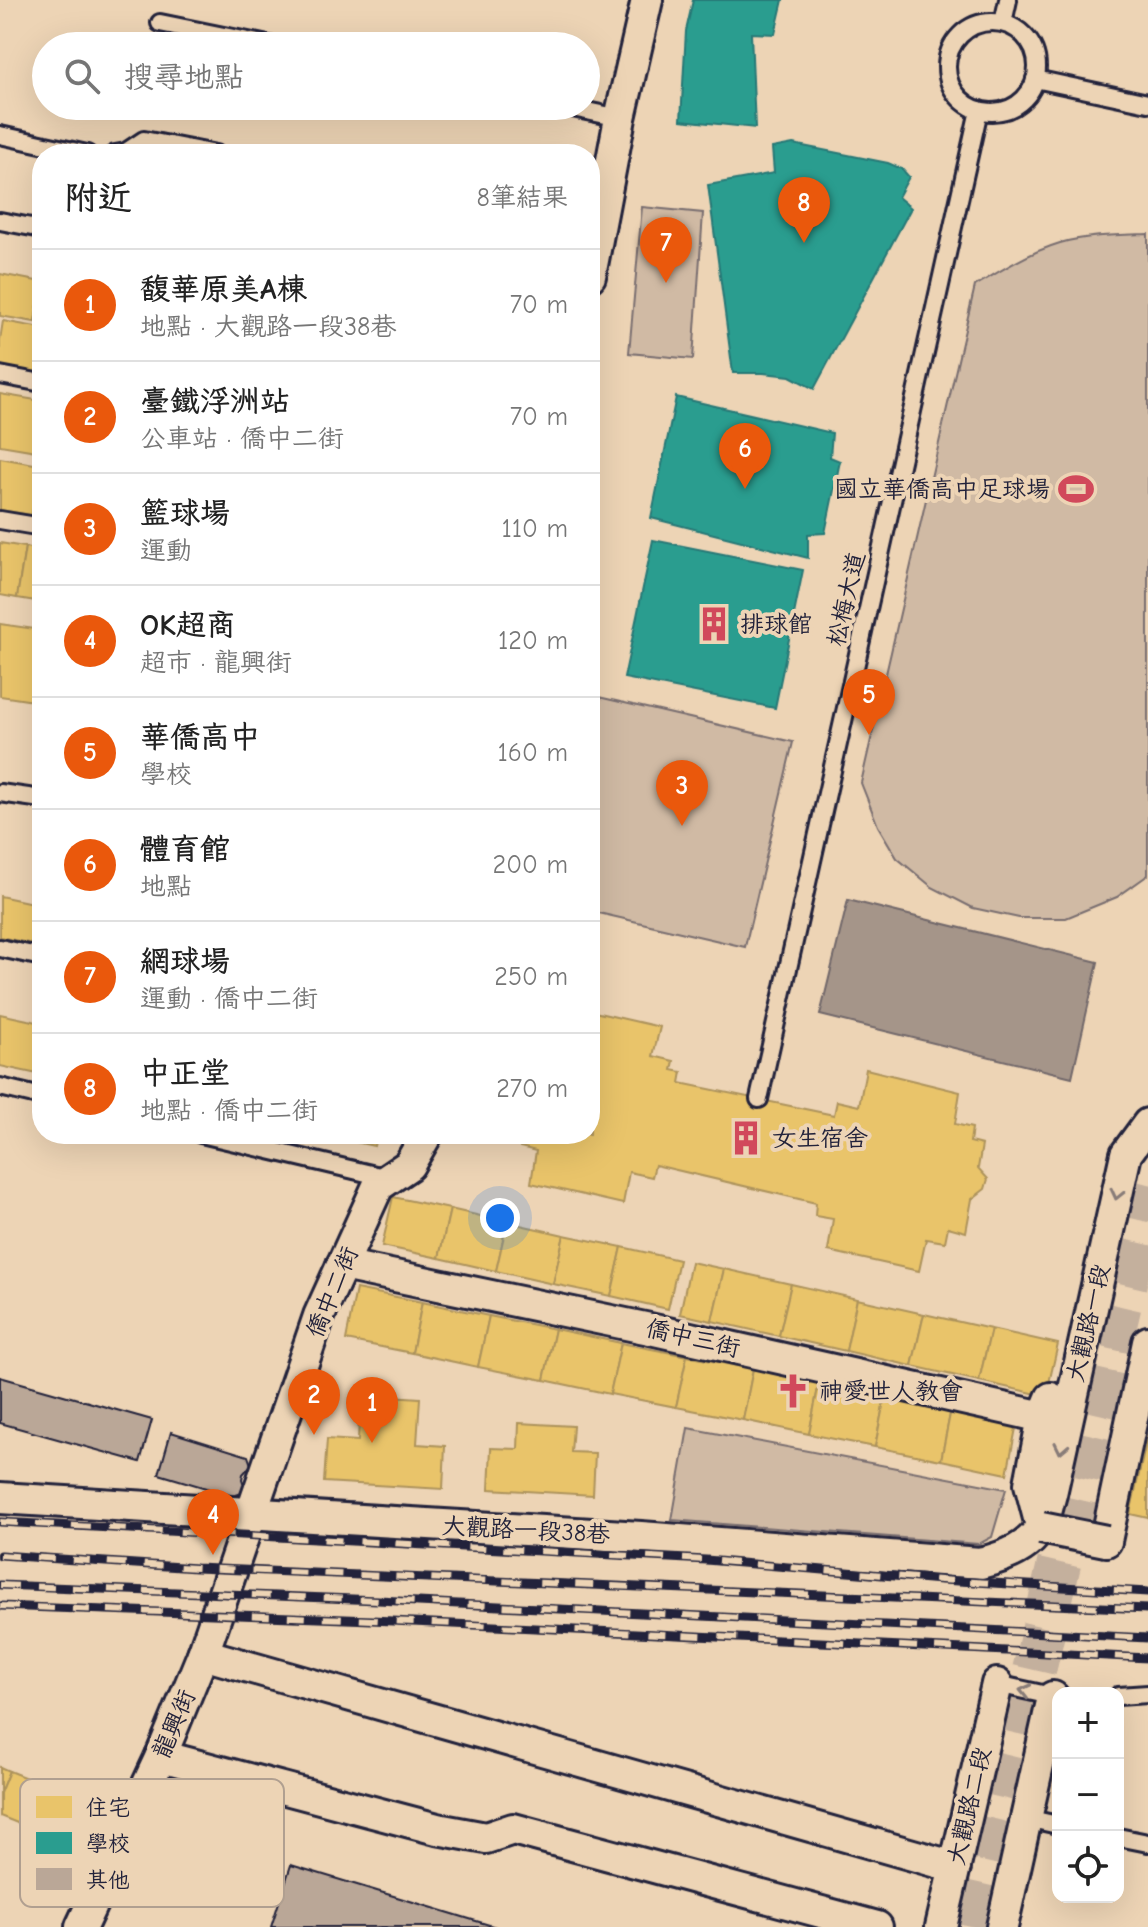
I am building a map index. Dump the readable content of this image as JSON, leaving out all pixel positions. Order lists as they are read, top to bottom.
{
  "streets": {
    "street": [
      "僑中二街",
      "大觀路一段",
      "僑中三街",
      "大觀路一段38巷",
      "龍興街",
      "大觀路二段"
    ],
    "lane": ["松梅大道"]
  },
  "crossings": [
    ["僑中二街", "僑中三街"],
    ["僑中二街", "大觀路一段38巷"],
    ["僑中二街", "龍興街"],
    ["大觀路一段", "大觀路一段38巷"],
    ["大觀路一段38巷", "龍興街"]
  ],
  "places": {
    "sports": ["國立華僑高中足球場"],
    "building": ["排球館", "女生宿舍"],
    "church": ["神愛世人教會"]
  },
  "legend": ["住宅", "學校", "其他"],
  "page": {
    "search": "搜尋地點",
    "heading": ["附近", "8筆結果"],
    "pins": [
      "8",
      "7",
      "6",
      "5",
      "3",
      "2",
      "1",
      "4"
    ],
    "list": [
      {
        "mark": "1",
        "name": "馥華原美A棟",
        "note": "地點 · 大觀路一段38巷",
        "value": "70 m"
      },
      {
        "mark": "2",
        "name": "臺鐵浮洲站",
        "note": "公車站 · 僑中二街",
        "value": "70 m"
      },
      {
        "mark": "3",
        "name": "籃球場",
        "note": "運動",
        "value": "110 m"
      },
      {
        "mark": "4",
        "name": "OK超商",
        "note": "超市 · 龍興街",
        "value": "120 m"
      },
      {
        "mark": "5",
        "name": "華僑高中",
        "note": "學校",
        "value": "160 m"
      },
      {
        "mark": "6",
        "name": "體育館",
        "note": "地點",
        "value": "200 m"
      },
      {
        "mark": "7",
        "name": "網球場",
        "note": "運動 · 僑中二街",
        "value": "250 m"
      },
      {
        "mark": "8",
        "name": "中正堂",
        "note": "地點 · 僑中二街",
        "value": "270 m"
      }
    ],
    "map_buttons": ["+", "−"]
  }
}
